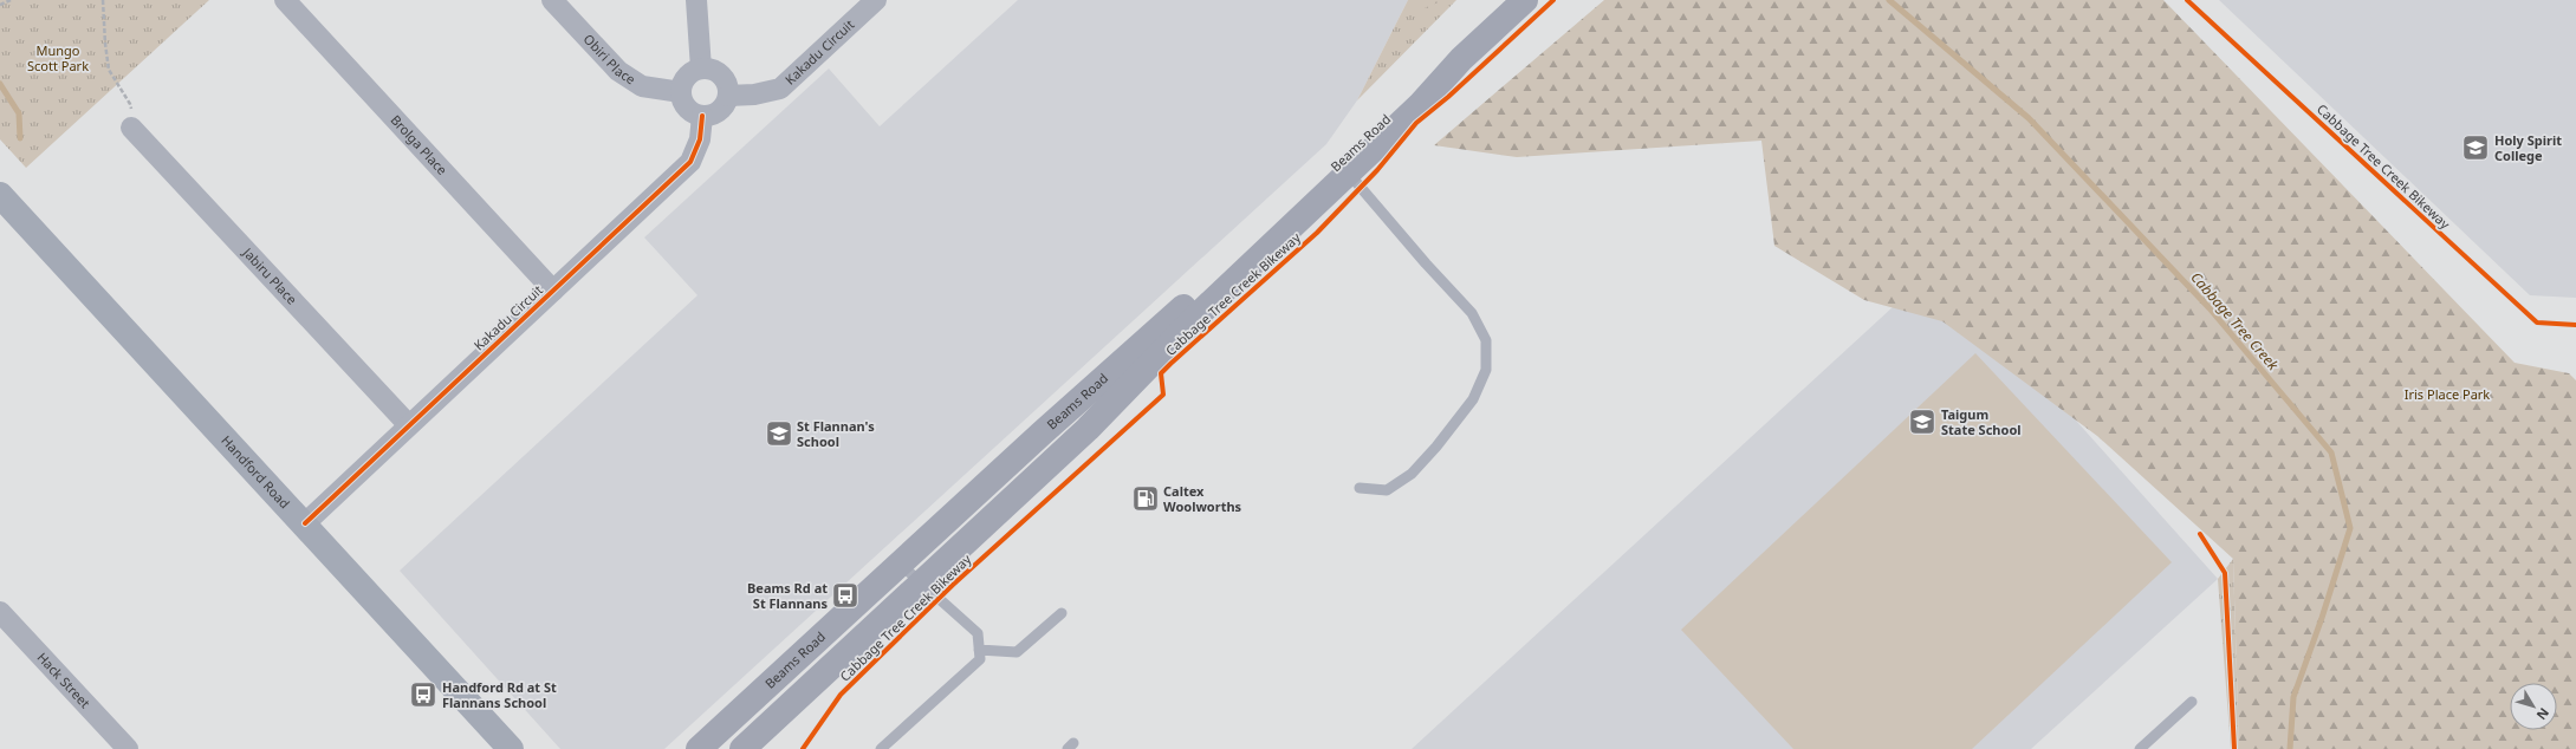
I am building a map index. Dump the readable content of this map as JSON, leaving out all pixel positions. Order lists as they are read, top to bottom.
{
  "streets": {
    "main road": ["Beams Road", "Handford Road"],
    "street": [
      "Kakadu Circuit",
      "Obiri Place",
      "Brolga Place",
      "Jabiru Place",
      "Hack Street"
    ],
    "cycle path": ["Cabbage Tree Creek Bikeway"]
  },
  "crossings": [
    ["Kakadu Circuit", "Obiri Place"],
    ["Kakadu Circuit", "Brolga Place"],
    ["Kakadu Circuit", "Jabiru Place"],
    ["Kakadu Circuit", "Handford Road"]
  ],
  "water": ["Cabbage Tree Creek"],
  "parks": ["Mungo Scott Park", "Iris Place Park"],
  "places": {
    "school or university": ["Holy Spirit College", "Taigum State School", "St Flannan's School"],
    "fuel station": ["Caltex Woolworths"],
    "bus stop": ["Beams Rd at St Flannans", "Handford Rd at St Flannans School"]
  },
  "north": "bottom right"
}
